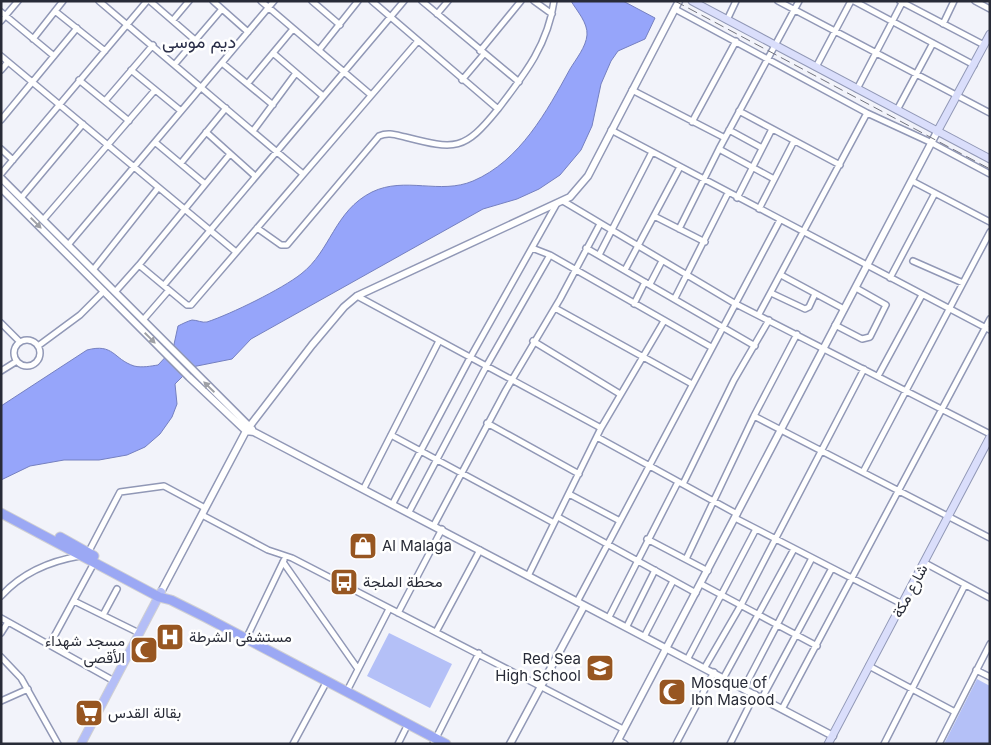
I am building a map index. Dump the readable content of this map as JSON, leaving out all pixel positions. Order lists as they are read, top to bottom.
{
  "streets": {
    "main road": ["شارع مكة"]
  },
  "districts": ["ديم موسى"],
  "places": {
    "shop": ["Al Malaga"],
    "bus stop": ["محطة الملجة"],
    "hospital": ["مستشفى الشرطة"],
    "mosque": ["مسجد شهداء الأقصى", "Mosque of Ibn Masood"],
    "school or university": ["Red Sea High School"],
    "supermarket": ["بقالة القدس"]
  }
}
